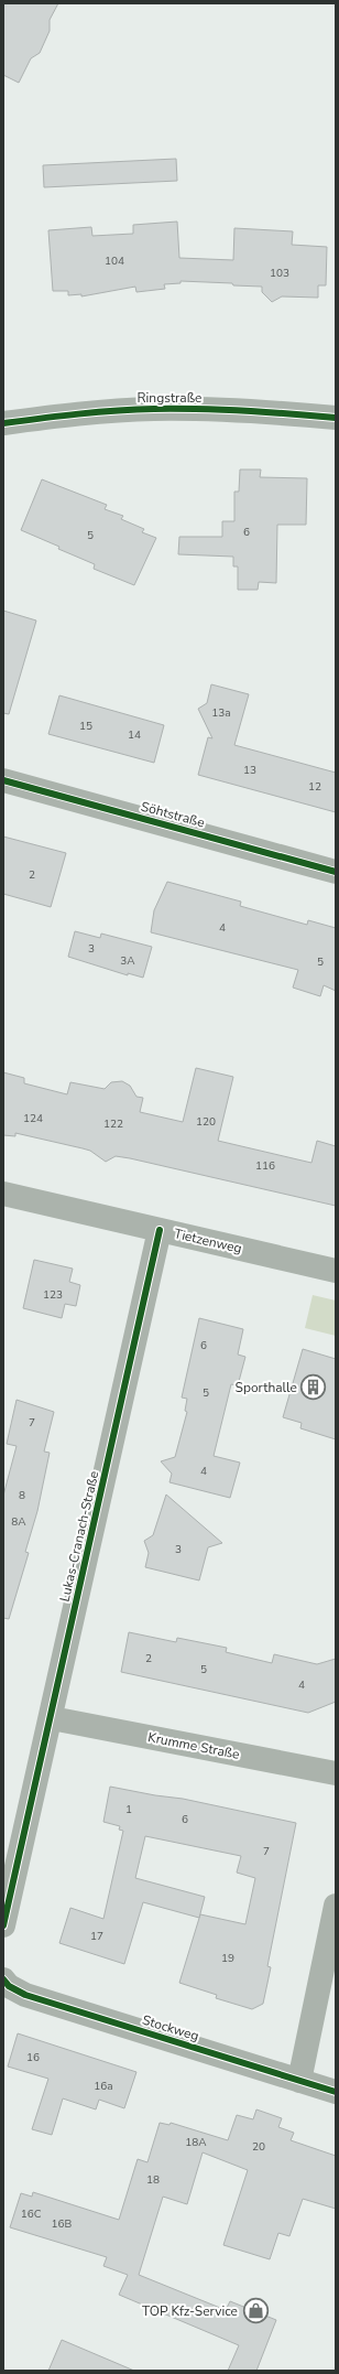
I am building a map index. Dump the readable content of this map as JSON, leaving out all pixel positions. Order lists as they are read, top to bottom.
{
  "streets": {
    "street": [
      "Ringstraße",
      "Söhtstraße",
      "Tietzenweg",
      "Lukas-Cranach-Straße",
      "Krumme Straße",
      "Stockweg"
    ]
  },
  "crossings": [
    ["Tietzenweg", "Lukas-Cranach-Straße"],
    ["Lukas-Cranach-Straße", "Krumme Straße"]
  ],
  "places": {
    "building": ["Sporthalle"],
    "shop": ["TOP Kfz-Service"]
  },
  "house_numbers": [
    "104",
    "103",
    "6",
    "5",
    "13a",
    "15",
    "14",
    "13",
    "12",
    "2",
    "4",
    "3",
    "3A",
    "5",
    "124",
    "120",
    "122",
    "116",
    "123",
    "6",
    "5",
    "7",
    "4",
    "8",
    "8A",
    "3",
    "2",
    "5",
    "4",
    "1",
    "6",
    "7",
    "17",
    "19",
    "16",
    "16a",
    "18A",
    "20",
    "18",
    "16C",
    "16B"
  ]
}
